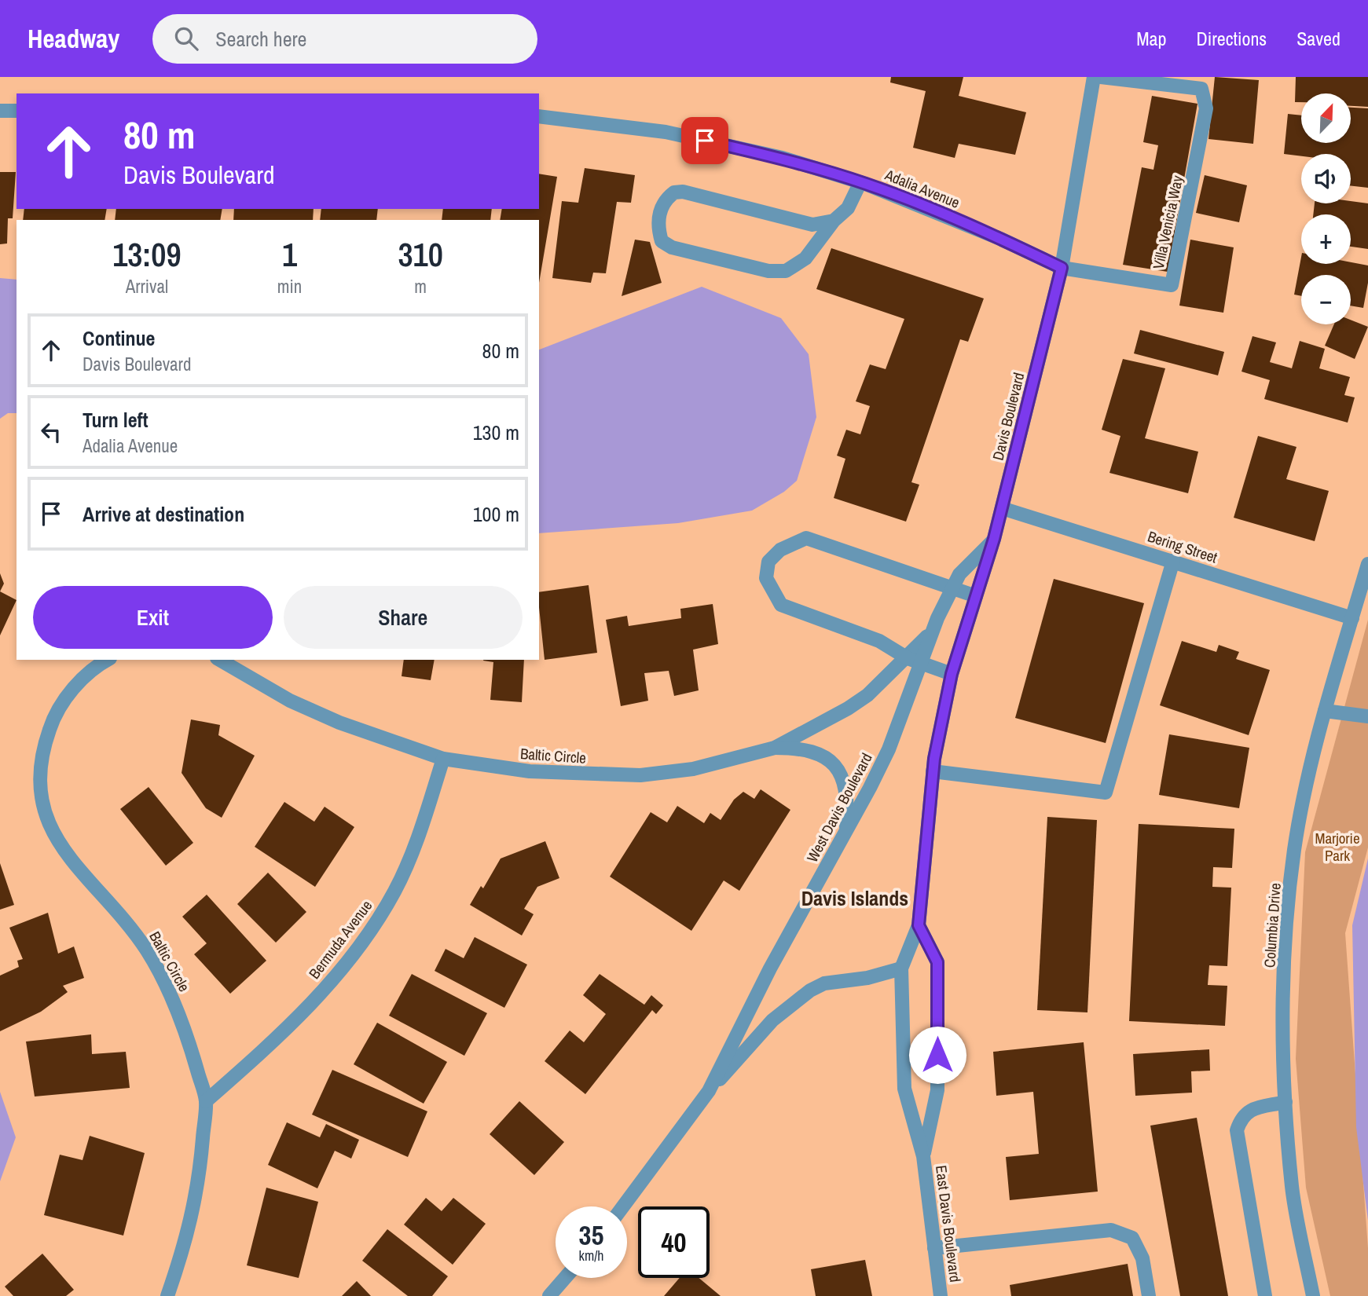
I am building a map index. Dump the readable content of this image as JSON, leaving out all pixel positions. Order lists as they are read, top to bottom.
{
  "streets": {
    "street": [
      "Adalia Avenue",
      "Villa Venicia Way",
      "Davis Boulevard",
      "Bering Street",
      "Baltic Circle",
      "West Davis Boulevard",
      "Columbia Drive",
      "Bermuda Avenue",
      "East Davis Boulevard"
    ]
  },
  "crossings": [
    ["Adalia Avenue", "Villa Venicia Way"],
    ["Adalia Avenue", "Davis Boulevard"],
    ["Villa Venicia Way", "Davis Boulevard"],
    ["Davis Boulevard", "Bering Street"],
    ["Davis Boulevard", "East Davis Boulevard"],
    ["Bering Street", "Columbia Drive"],
    ["Baltic Circle", "Bermuda Avenue"],
    ["West Davis Boulevard", "East Davis Boulevard"]
  ],
  "districts": ["Davis Islands"],
  "parks": ["Marjorie Park"],
  "north": "top right",
  "page": {
    "header": "Headway",
    "search": "Search here",
    "nav": ["Map", "Directions", "Saved"],
    "map_buttons": ["+", "−"],
    "turn": ["80 m", "Davis Boulevard"],
    "eta": [
      "13:09",
      "Arrival",
      "1",
      "min",
      "310",
      "m"
    ],
    "list": [
      {
        "name": "Continue",
        "note": "Davis Boulevard",
        "value": "80 m"
      },
      {
        "name": "Turn left",
        "note": "Adalia Avenue",
        "value": "130 m"
      },
      {
        "name": "Arrive at destination",
        "value": "100 m"
      }
    ],
    "buttons": ["Exit", "Share"],
    "speed": "35 km/h",
    "limit": "40"
  }
}
